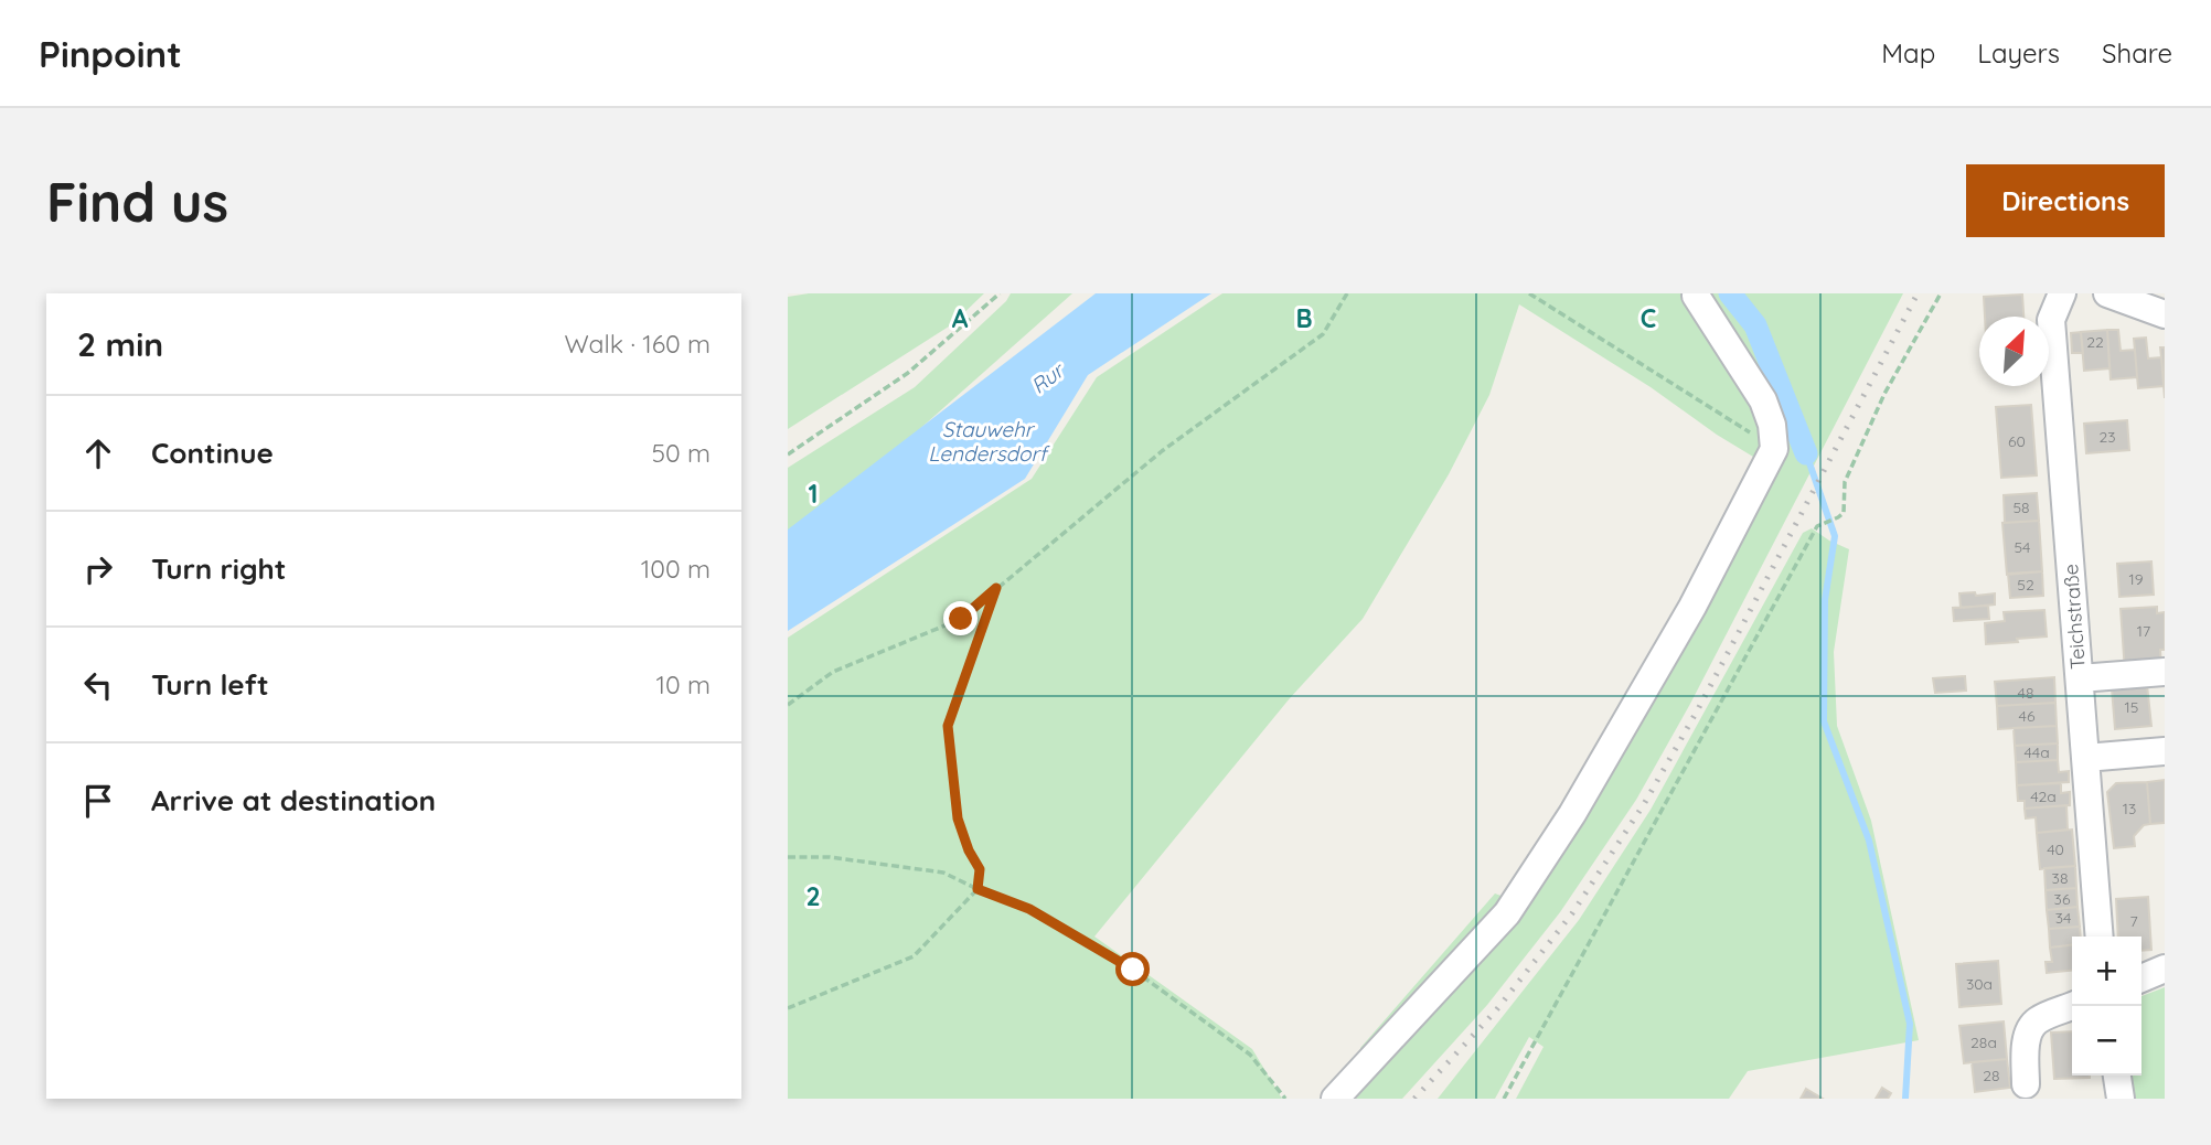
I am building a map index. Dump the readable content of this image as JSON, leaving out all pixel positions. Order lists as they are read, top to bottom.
{
  "streets": {
    "street": ["Teichstraße"]
  },
  "water": ["Rur", "Stauwehr Lendersdorf"],
  "house_numbers": [
    "22",
    "23",
    "60",
    "58",
    "54",
    "19",
    "52",
    "17",
    "48",
    "15",
    "46",
    "44a",
    "42a",
    "13",
    "40",
    "38",
    "36",
    "34",
    "7",
    "30a",
    "28a",
    "28"
  ],
  "north": "top right",
  "page": {
    "header": "Pinpoint",
    "nav": ["Map", "Layers", "Share"],
    "buttons": "Directions",
    "title": "Find us",
    "heading": ["2 min", "Walk · 160 m"],
    "list": [
      ["Continue", "50 m"],
      ["Turn right", "100 m"],
      ["Turn left", "10 m"],
      "Arrive at destination"
    ],
    "map_buttons": ["+", "−"]
  },
  "grid": {
    "columns": ["A", "B", "C"],
    "rows": ["1", "2"]
  }
}
